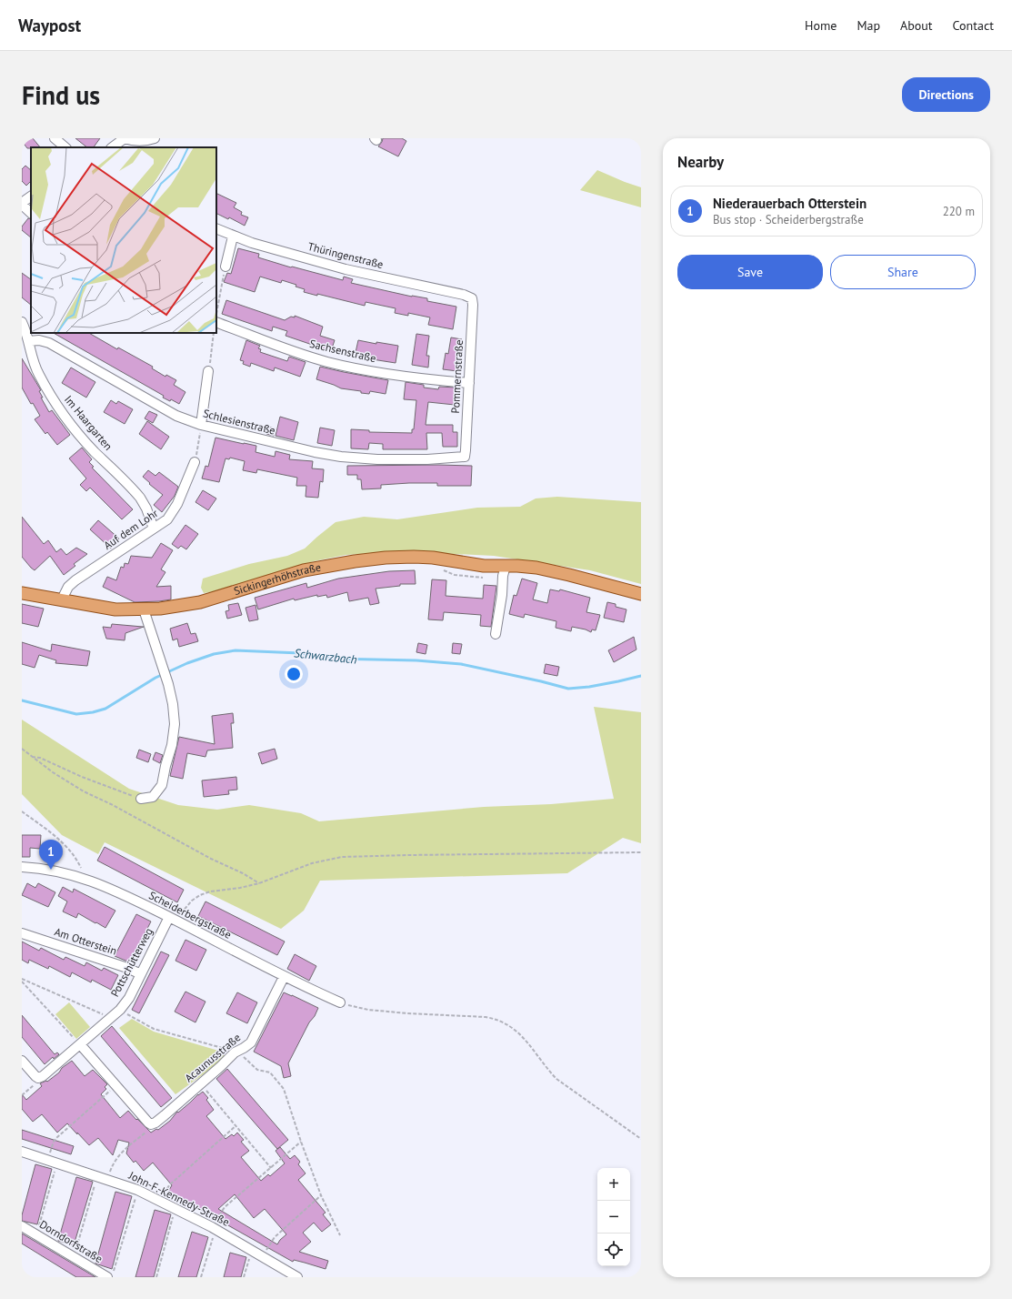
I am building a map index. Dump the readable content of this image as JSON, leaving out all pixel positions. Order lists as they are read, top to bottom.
{
  "streets": {
    "main road": ["Sickingerhöhstraße"],
    "street": [
      "Thüringenstraße",
      "Sachsenstraße",
      "Pommernstraße",
      "Schlesienstraße",
      "Im Haargarten",
      "Auf dem Lohr",
      "Scheiderbergstraße",
      "Am Otterstein",
      "Pottschütterweg",
      "Acaunusstraße",
      "John-F.-Kennedy-Straße",
      "Dorndorfstraße"
    ]
  },
  "crossings": [
    ["Thüringenstraße", "Pommernstraße"],
    ["Sachsenstraße", "Pommernstraße"],
    ["Pommernstraße", "Schlesienstraße"],
    ["Schlesienstraße", "Im Haargarten"],
    ["Im Haargarten", "Auf dem Lohr"],
    ["Auf dem Lohr", "Sickingerhöhstraße"],
    ["Scheiderbergstraße", "Pottschütterweg"],
    ["Scheiderbergstraße", "Acaunusstraße"],
    ["Am Otterstein", "Pottschütterweg"]
  ],
  "water": ["Schwarzbach"],
  "page": {
    "header": "Waypost",
    "nav": [
      "Home",
      "Map",
      "About",
      "Contact"
    ],
    "buttons": [
      "Directions",
      ["Save", "Share"]
    ],
    "title": "Find us",
    "heading": "Nearby",
    "list": [
      {
        "mark": "1",
        "name": "Niederauerbach Otterstein",
        "note": "Bus stop · Scheiderbergstraße",
        "value": "220 m"
      }
    ],
    "pins": "1",
    "map_buttons": ["+", "−"]
  }
}
